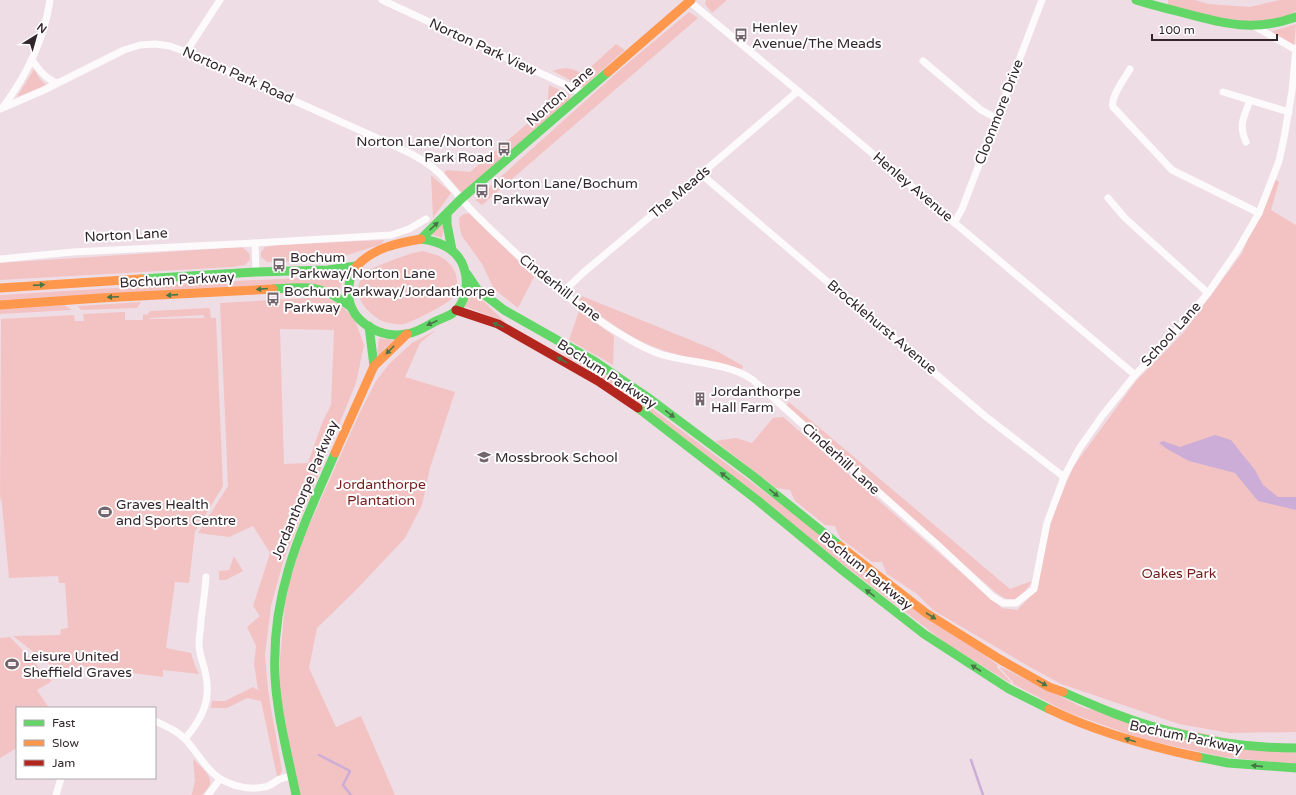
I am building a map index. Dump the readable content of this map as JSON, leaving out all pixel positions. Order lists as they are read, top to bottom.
{
  "streets": {
    "main road": ["Norton Lane", "Bochum Parkway", "Jordanthorpe Parkway"],
    "street": [
      "Norton Park View",
      "Norton Park Road",
      "Cloonmore Drive",
      "Henley Avenue",
      "The Meads",
      "Cinderhill Lane",
      "Brocklehurst Avenue",
      "School Lane"
    ]
  },
  "crossings": [
    ["Norton Park View", "Norton Lane"],
    ["Norton Park Road", "Norton Lane"],
    ["Norton Park Road", "Cinderhill Lane"],
    ["Norton Lane", "Henley Avenue"],
    ["Norton Lane", "Bochum Parkway"],
    ["Norton Lane", "Cinderhill Lane"],
    ["Norton Lane", "Jordanthorpe Parkway"],
    ["Cloonmore Drive", "Henley Avenue"],
    ["Henley Avenue", "The Meads"],
    ["Henley Avenue", "School Lane"],
    ["The Meads", "Cinderhill Lane"],
    ["The Meads", "Brocklehurst Avenue"],
    ["Bochum Parkway", "Jordanthorpe Parkway"],
    ["Cinderhill Lane", "School Lane"],
    ["Brocklehurst Avenue", "School Lane"]
  ],
  "parks": ["Jordanthorpe Plantation", "Oakes Park"],
  "places": {
    "bus stop": [
      "Henley Avenue/The Meads",
      "Norton Lane/Norton Park Road",
      "Norton Lane/Bochum Parkway",
      "Bochum Parkway/Norton Lane",
      "Bochum Parkway/Jordanthorpe Parkway"
    ],
    "building": ["Jordanthorpe Hall Farm"],
    "school or university": ["Mossbrook School"],
    "sports": ["Graves Health and Sports Centre", "Leisure United Sheffield Graves"]
  },
  "legend": ["Fast", "Slow", "Jam"],
  "scale_bar": "100 m",
  "north": "top right"
}
